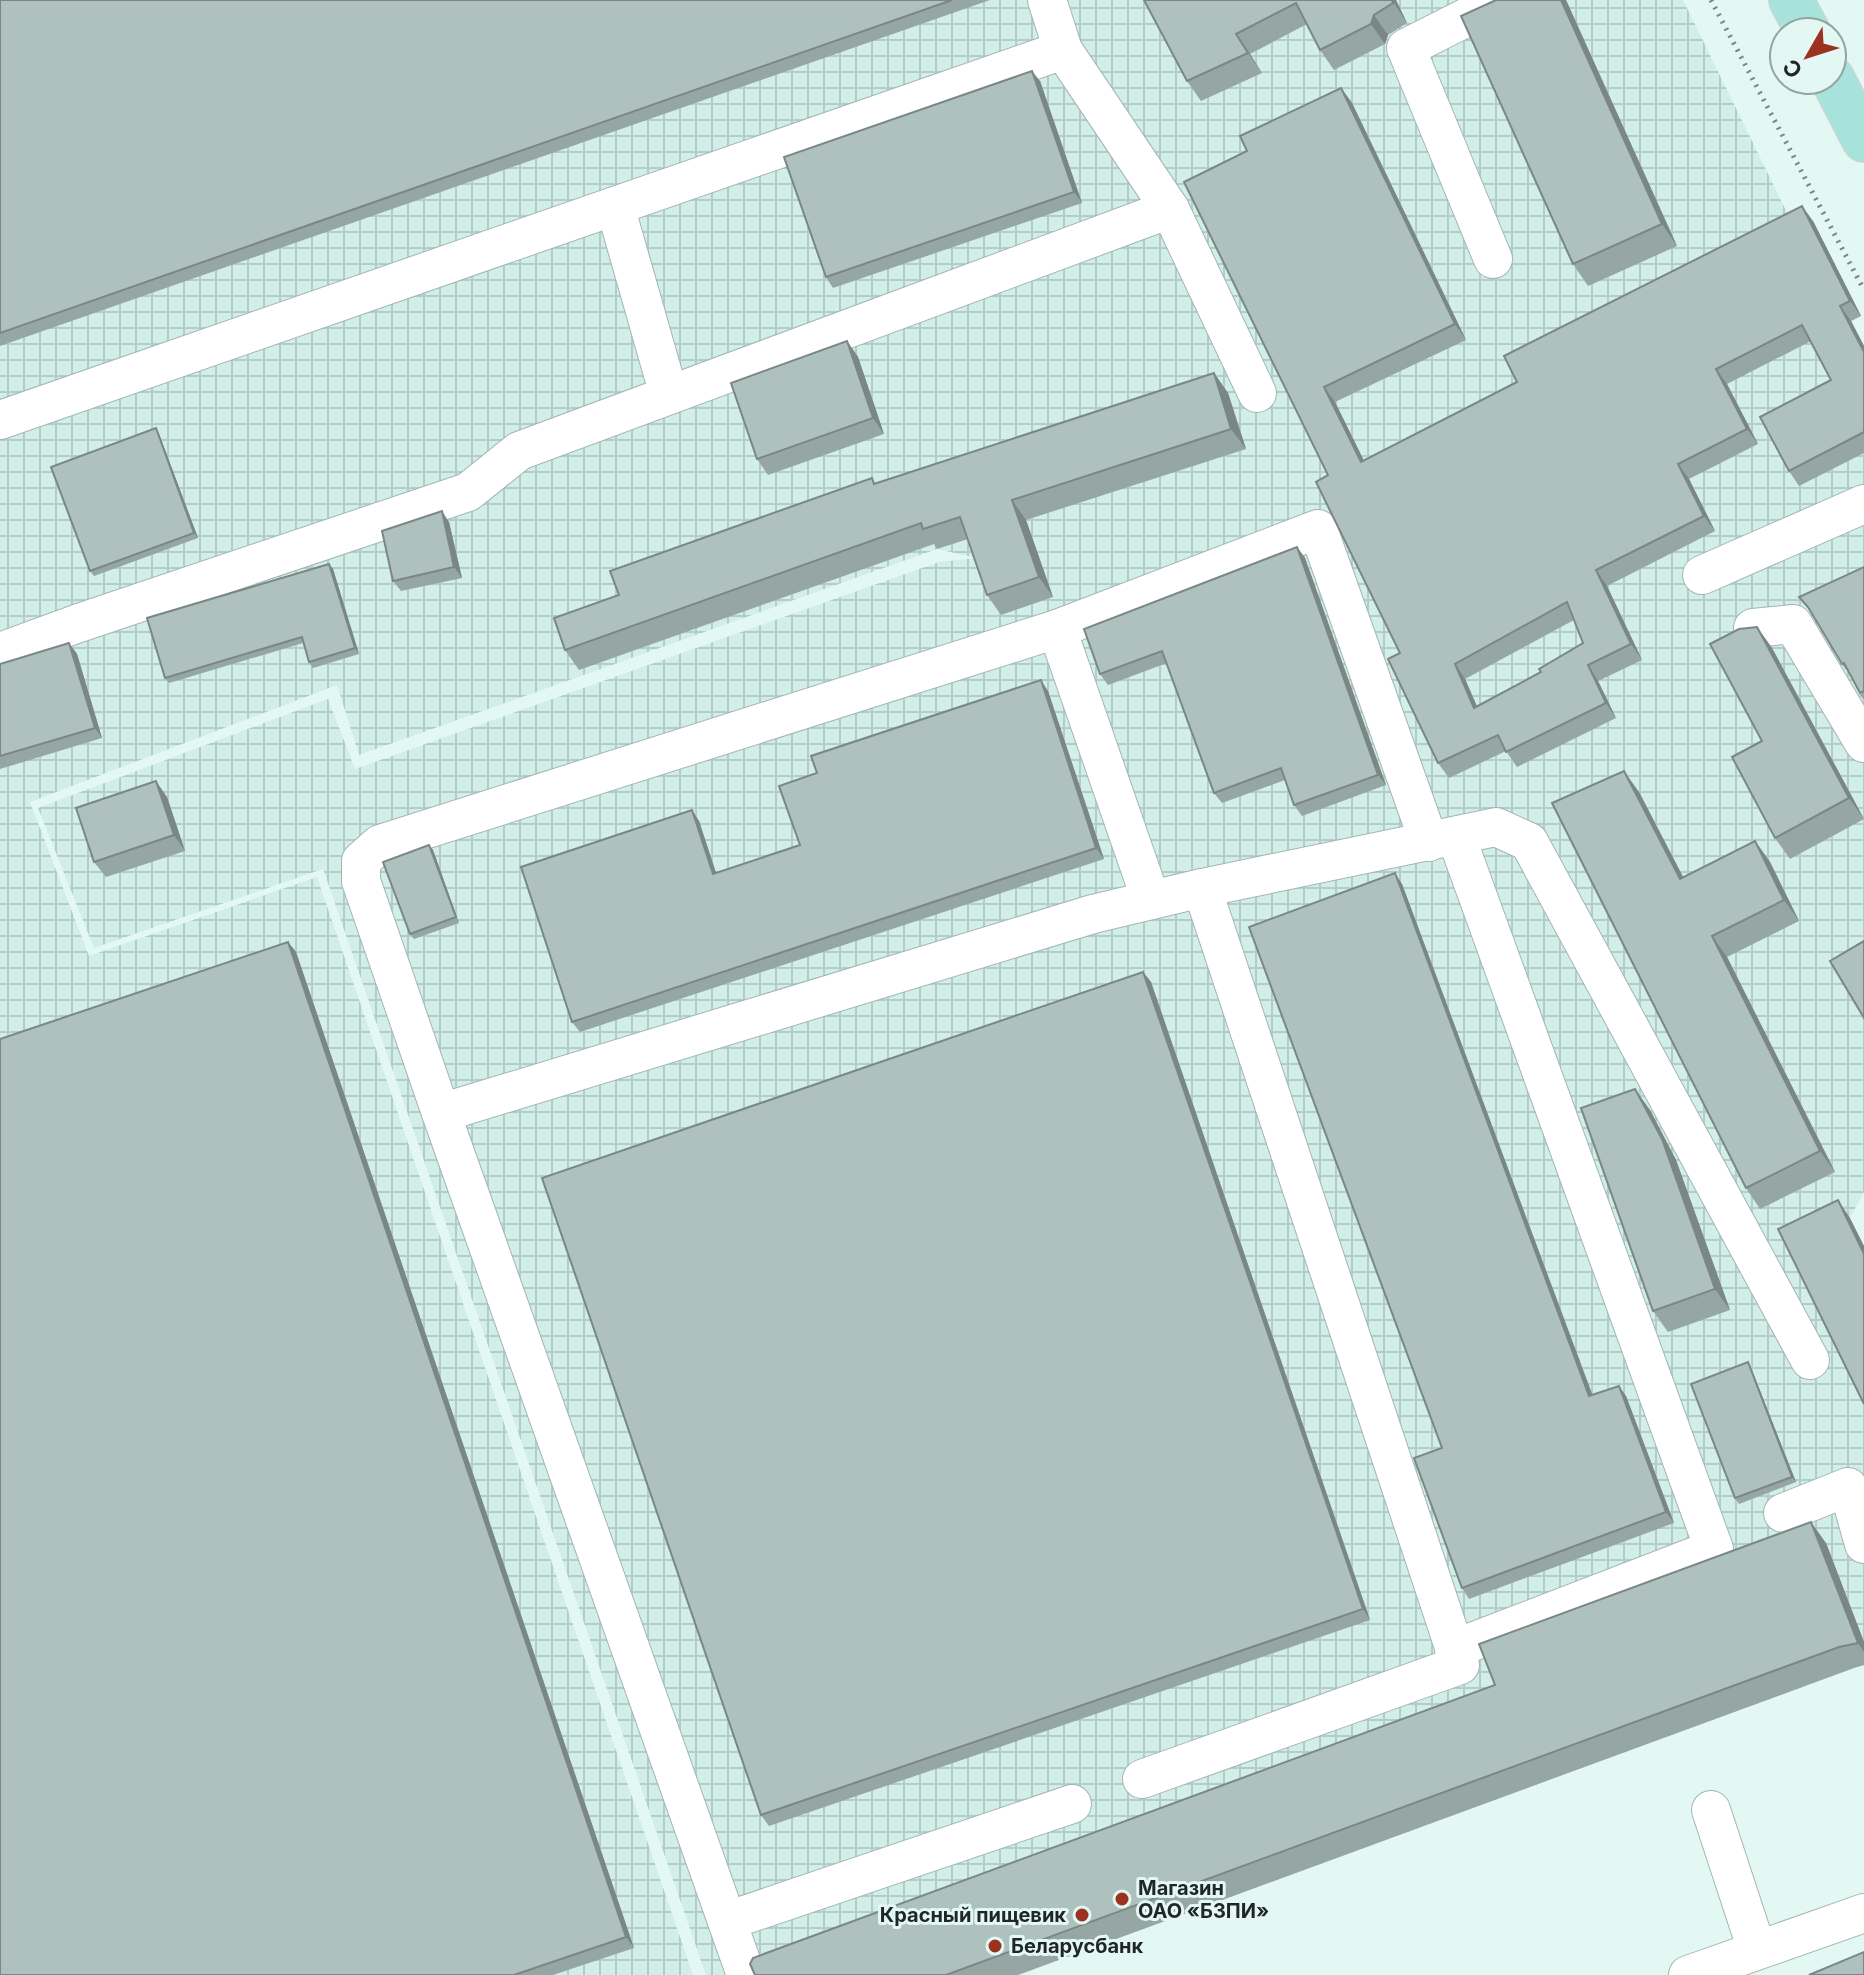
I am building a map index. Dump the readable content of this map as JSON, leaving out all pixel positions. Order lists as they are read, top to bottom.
{
  "places": ["Магазин ОАО «БЗПИ»", "Красный пищевик", "Беларусбанк"],
  "north": "bottom left"
}
